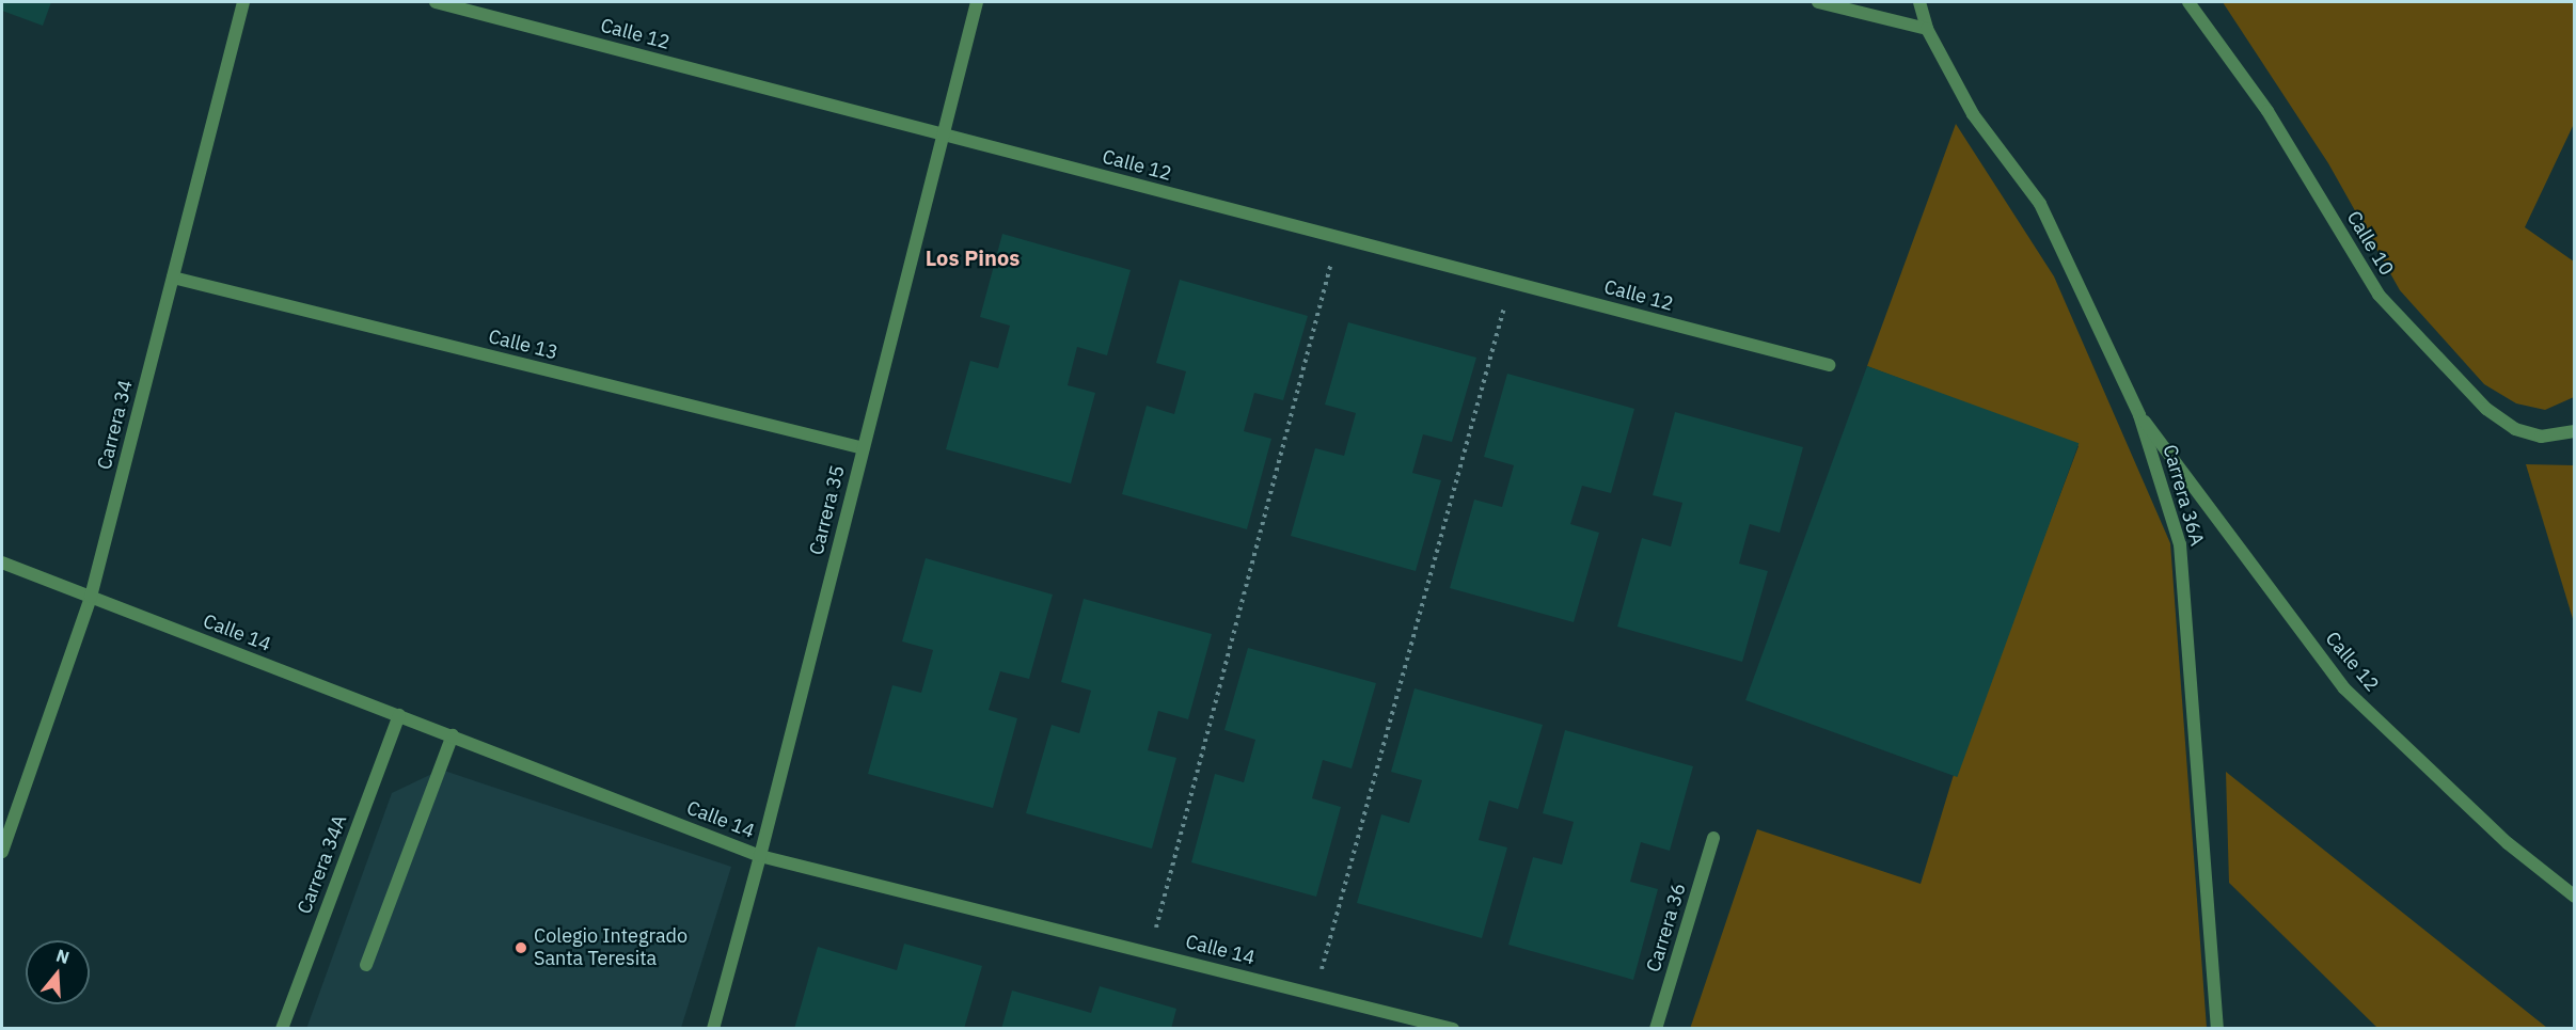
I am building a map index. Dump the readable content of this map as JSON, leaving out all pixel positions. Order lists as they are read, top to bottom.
{
  "streets": {
    "street": [
      "Calle 12",
      "Calle 10",
      "Calle 13",
      "Carrera 34",
      "Carrera 36A",
      "Carrera 35",
      "Calle 14",
      "Carrera 34A",
      "Carrera 36"
    ]
  },
  "crossings": [
    ["Calle 12", "Carrera 36A"],
    ["Calle 12", "Carrera 35"],
    ["Calle 13", "Carrera 34"],
    ["Calle 13", "Carrera 35"],
    ["Carrera 34", "Calle 14"],
    ["Carrera 35", "Calle 14"],
    ["Calle 14", "Carrera 34A"]
  ],
  "districts": ["Los Pinos"],
  "places": ["Colegio Integrado Santa Teresita"],
  "north": "top"
}
